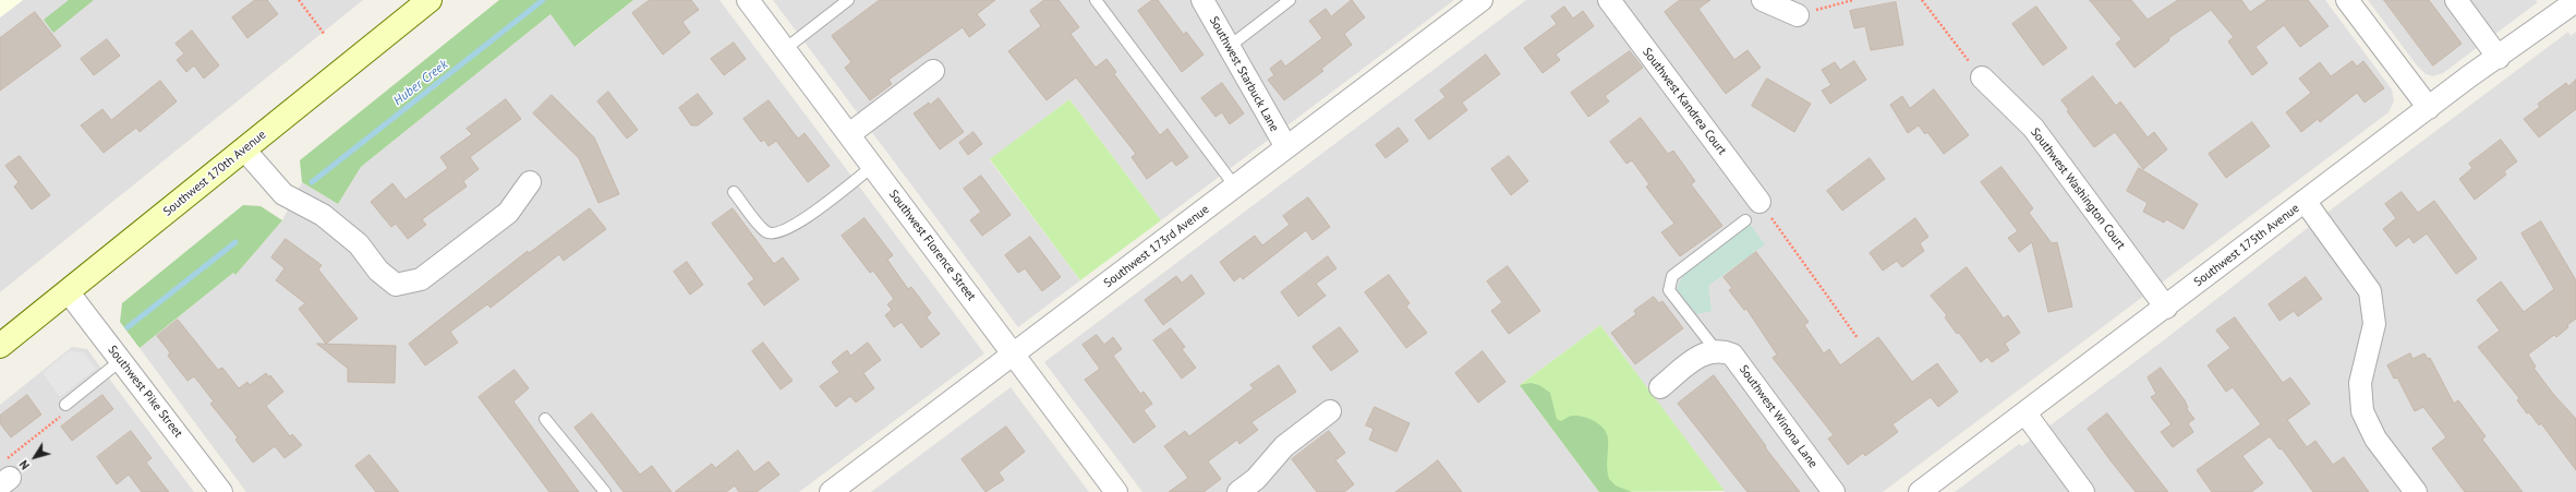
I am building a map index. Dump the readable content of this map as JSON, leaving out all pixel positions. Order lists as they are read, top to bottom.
{
  "streets": {
    "main road": ["Southwest 170th Avenue"],
    "street": [
      "Southwest Starbuck Lane",
      "Southwest Kandrea Court",
      "Southwest Washington Court",
      "Southwest Florence Street",
      "Southwest 175th Avenue",
      "Southwest 173rd Avenue",
      "Southwest Pike Street",
      "Southwest Winona Lane"
    ]
  },
  "crossings": [
    ["Southwest Starbuck Lane", "Southwest 173rd Avenue"],
    ["Southwest 170th Avenue", "Southwest Pike Street"],
    ["Southwest Washington Court", "Southwest 175th Avenue"],
    ["Southwest Florence Street", "Southwest 173rd Avenue"]
  ],
  "water": ["Huber Creek"],
  "north": "bottom left"
}
